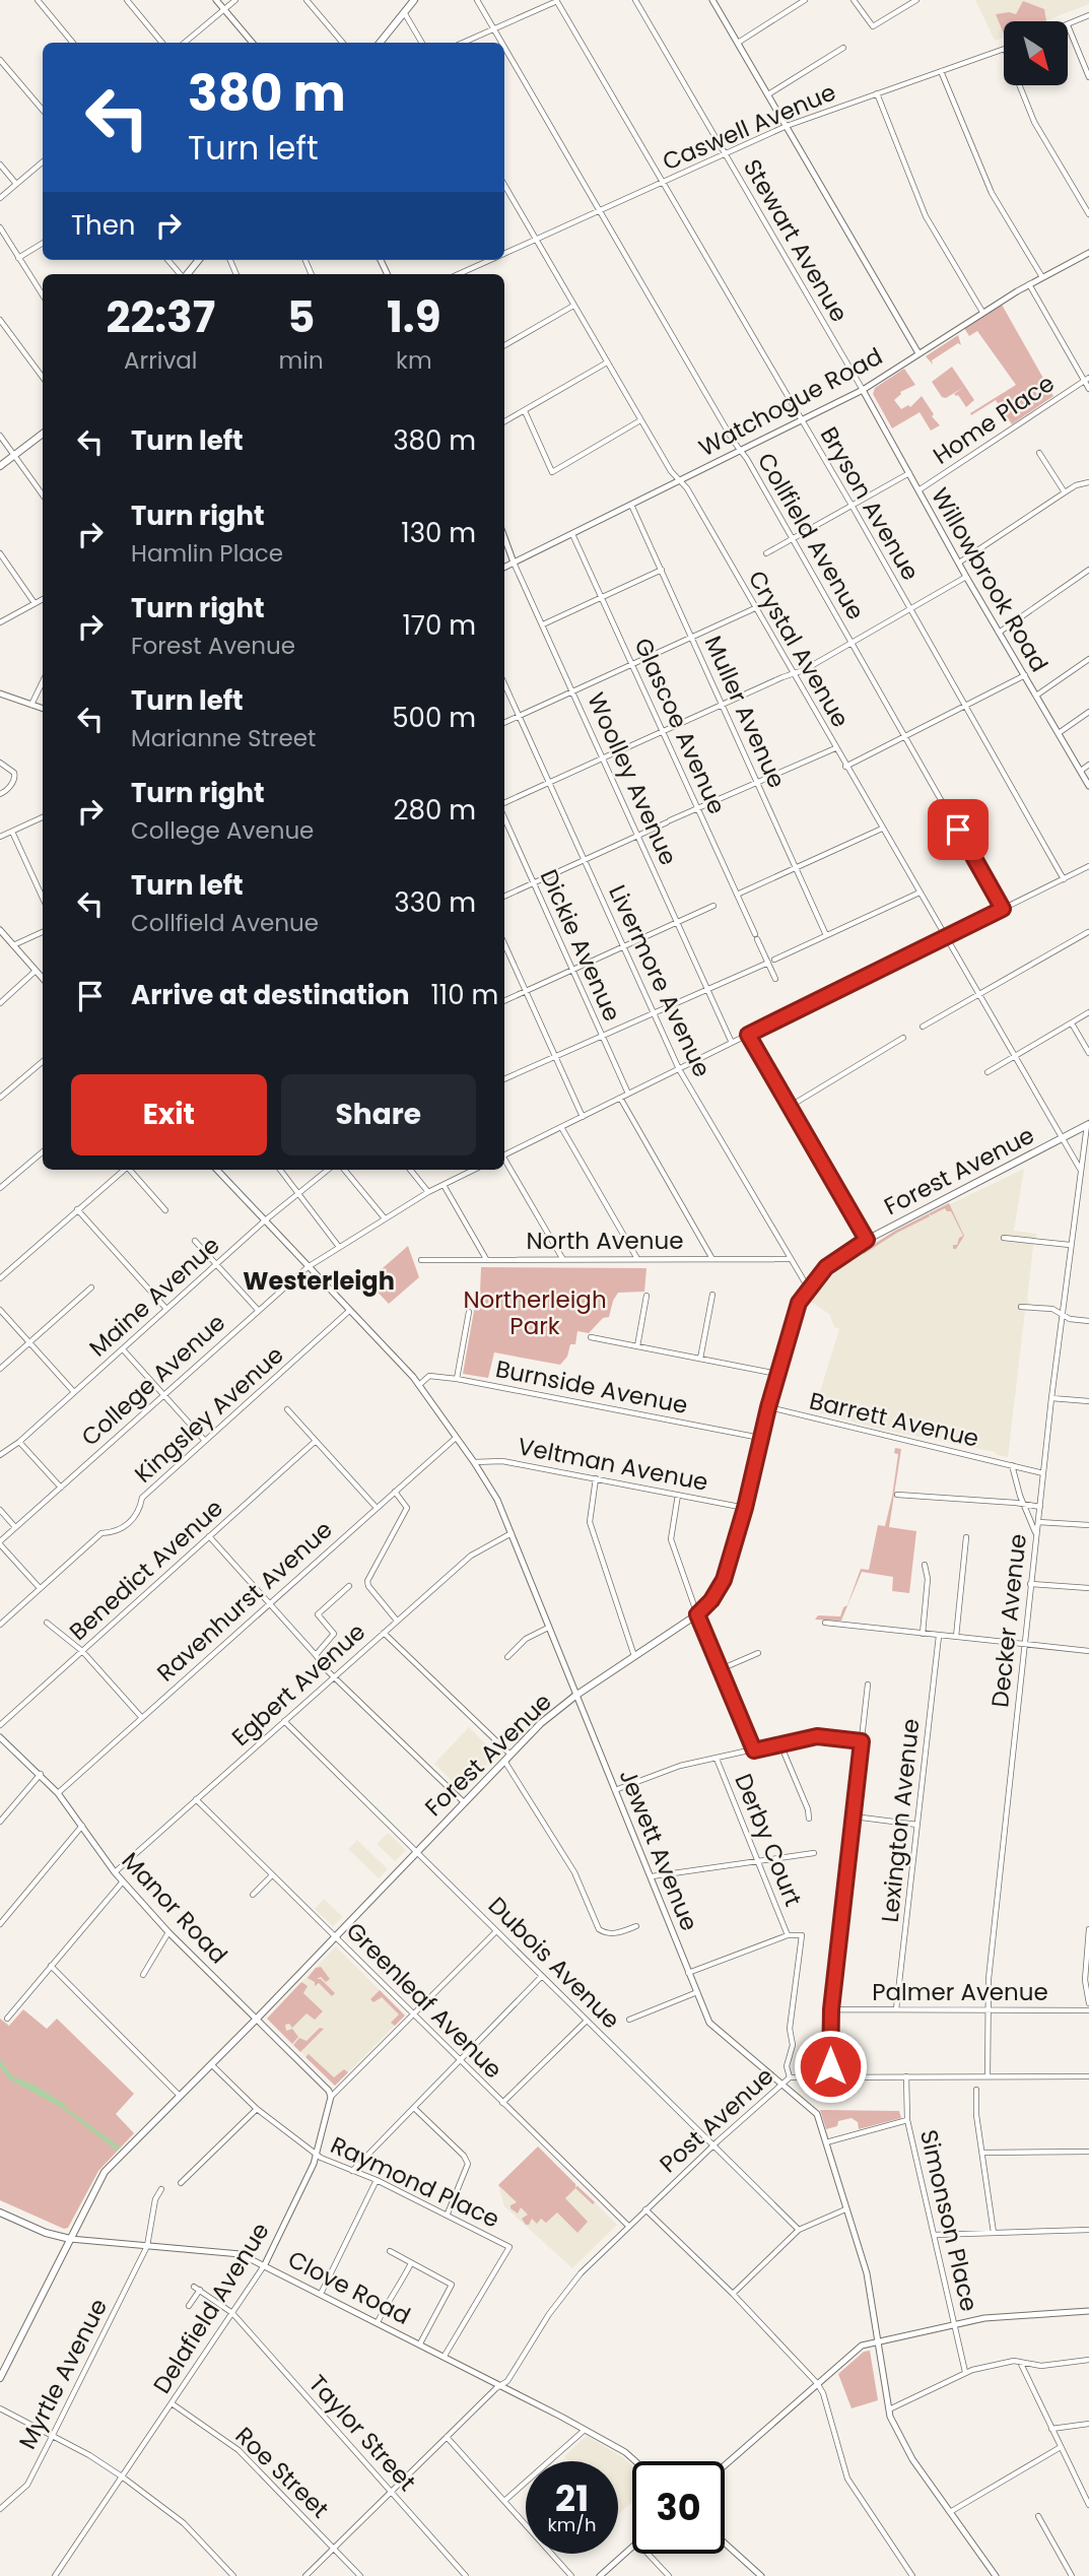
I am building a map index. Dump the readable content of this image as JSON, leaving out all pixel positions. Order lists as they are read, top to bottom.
{
  "streets": {
    "main road": ["Forest Avenue", "Clove Road"],
    "street": [
      "Caswell Avenue",
      "Stewart Avenue",
      "Watchogue Road",
      "Home Place",
      "Bryson Avenue",
      "Collfield Avenue",
      "Willowbrook Road",
      "Crystal Avenue",
      "Muller Avenue",
      "Glascoe Avenue",
      "Woolley Avenue",
      "Dickie Avenue",
      "Livermore Avenue",
      "North Avenue",
      "Maine Avenue",
      "College Avenue",
      "Burnside Avenue",
      "Kingsley Avenue",
      "Barrett Avenue",
      "Veltman Avenue",
      "Benedict Avenue",
      "Ravenhurst Avenue",
      "Decker Avenue",
      "Egbert Avenue",
      "Lexington Avenue",
      "Derby Court",
      "Jewett Avenue",
      "Manor Road",
      "Dubois Avenue",
      "Palmer Avenue",
      "Greenleaf Avenue",
      "Post Avenue",
      "Raymond Place",
      "Simonson Place",
      "Delafield Avenue",
      "Myrtle Avenue",
      "Taylor Street",
      "Roe Street"
    ]
  },
  "crossings": [
    ["Caswell Avenue", "Stewart Avenue"],
    ["Caswell Avenue", "Bryson Avenue"],
    ["Caswell Avenue", "Collfield Avenue"],
    ["Caswell Avenue", "Crystal Avenue"],
    ["Stewart Avenue", "Watchogue Road"],
    ["Stewart Avenue", "Willowbrook Road"],
    ["Watchogue Road", "Bryson Avenue"],
    ["Watchogue Road", "Collfield Avenue"],
    ["Watchogue Road", "Willowbrook Road"],
    ["Watchogue Road", "Crystal Avenue"],
    ["Watchogue Road", "Muller Avenue"],
    ["Watchogue Road", "Glascoe Avenue"],
    ["Watchogue Road", "Woolley Avenue"],
    ["Home Place", "Willowbrook Road"],
    ["Crystal Avenue", "Forest Avenue"],
    ["Livermore Avenue", "Forest Avenue"],
    ["Livermore Avenue", "North Avenue"],
    ["Forest Avenue", "Burnside Avenue"],
    ["Forest Avenue", "Barrett Avenue"],
    ["Forest Avenue", "Veltman Avenue"],
    ["Forest Avenue", "Decker Avenue"],
    ["Forest Avenue", "Jewett Avenue"],
    ["Forest Avenue", "Manor Road"],
    ["Forest Avenue", "Dubois Avenue"],
    ["Forest Avenue", "Greenleaf Avenue"],
    ["Forest Avenue", "Raymond Place"],
    ["Forest Avenue", "Clove Road"],
    ["Maine Avenue", "Jewett Avenue"],
    ["College Avenue", "Jewett Avenue"],
    ["Burnside Avenue", "Jewett Avenue"],
    ["Kingsley Avenue", "Jewett Avenue"],
    ["Barrett Avenue", "Decker Avenue"],
    ["Veltman Avenue", "Jewett Avenue"],
    ["Ravenhurst Avenue", "Jewett Avenue"],
    ["Ravenhurst Avenue", "Manor Road"],
    ["Decker Avenue", "Palmer Avenue"],
    ["Decker Avenue", "Post Avenue"],
    ["Egbert Avenue", "Jewett Avenue"],
    ["Egbert Avenue", "Manor Road"],
    ["Egbert Avenue", "Dubois Avenue"],
    ["Egbert Avenue", "Greenleaf Avenue"],
    ["Lexington Avenue", "Palmer Avenue"],
    ["Jewett Avenue", "Post Avenue"],
    ["Manor Road", "Delafield Avenue"],
    ["Dubois Avenue", "Post Avenue"],
    ["Greenleaf Avenue", "Post Avenue"],
    ["Post Avenue", "Simonson Place"],
    ["Post Avenue", "Clove Road"],
    ["Post Avenue", "Taylor Street"],
    ["Post Avenue", "Roe Street"],
    ["Raymond Place", "Clove Road"],
    ["Raymond Place", "Delafield Avenue"],
    ["Clove Road", "Delafield Avenue"],
    ["Clove Road", "Myrtle Avenue"],
    ["Delafield Avenue", "Taylor Street"],
    ["Delafield Avenue", "Roe Street"]
  ],
  "districts": ["Westerleigh"],
  "parks": ["Northerleigh Park"],
  "north": "bottom right",
  "page": {
    "turn": ["380 m", "Turn left"],
    "then": "Then",
    "eta": [
      "22:37",
      "Arrival",
      "5",
      "min",
      "1.9",
      "km"
    ],
    "list": [
      {
        "name": "Turn left",
        "value": "380 m"
      },
      {
        "name": "Turn right",
        "note": "Hamlin Place",
        "value": "130 m"
      },
      {
        "name": "Turn right",
        "note": "Forest Avenue",
        "value": "170 m"
      },
      {
        "name": "Turn left",
        "note": "Marianne Street",
        "value": "500 m"
      },
      {
        "name": "Turn right",
        "note": "College Avenue",
        "value": "280 m"
      },
      {
        "name": "Turn left",
        "note": "Collfield Avenue",
        "value": "330 m"
      },
      {
        "name": "Arrive at destination",
        "value": "110 m"
      }
    ],
    "buttons": ["Exit", "Share"],
    "speed": "21 km/h",
    "limit": "30"
  }
}
